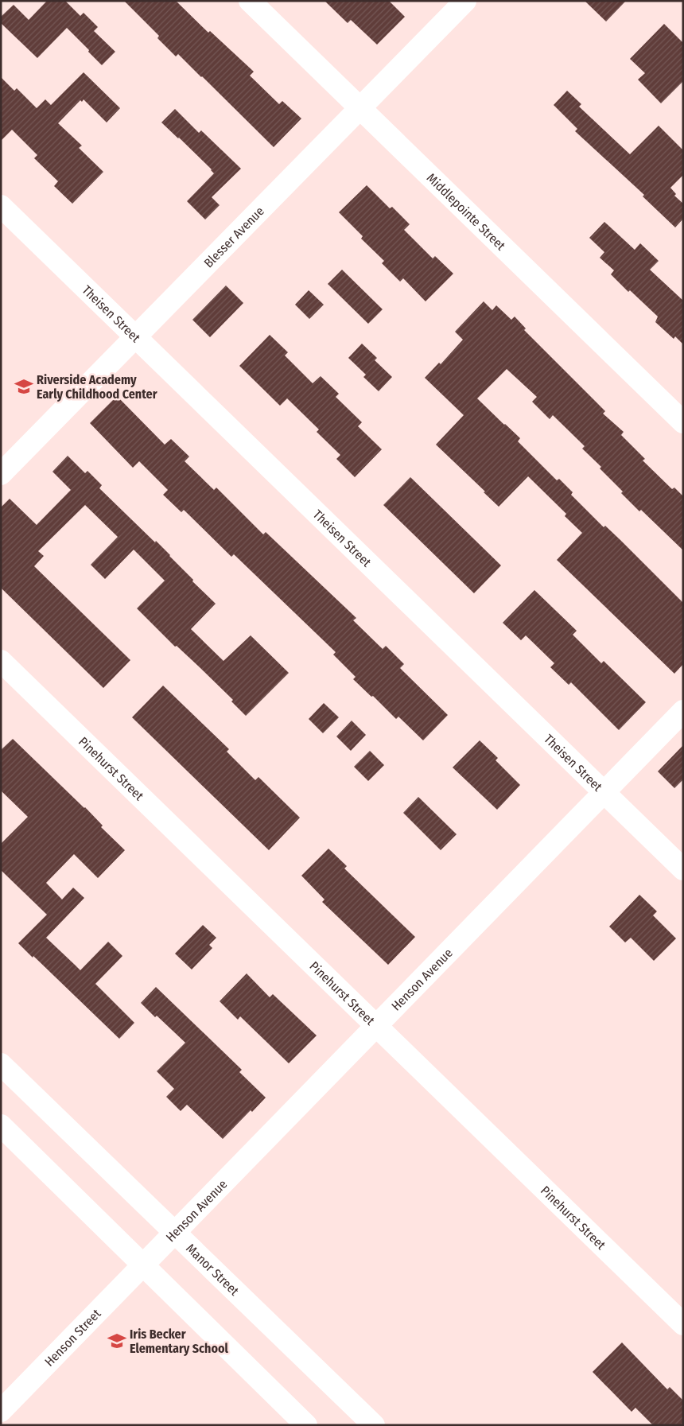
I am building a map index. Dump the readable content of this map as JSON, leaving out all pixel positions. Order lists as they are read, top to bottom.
{
  "streets": {
    "street": [
      "Middlepointe Street",
      "Blesser Avenue",
      "Theisen Street",
      "Pinehurst Street",
      "Henson Avenue",
      "Manor Street",
      "Henson Street"
    ]
  },
  "crossings": [
    ["Middlepointe Street", "Blesser Avenue"],
    ["Blesser Avenue", "Theisen Street"],
    ["Theisen Street", "Henson Avenue"],
    ["Pinehurst Street", "Henson Avenue"],
    ["Henson Avenue", "Manor Street"],
    ["Henson Avenue", "Henson Street"]
  ],
  "places": {
    "school or university": ["Riverside Academy Early Childhood Center", "Iris Becker Elementary School"]
  }
}
